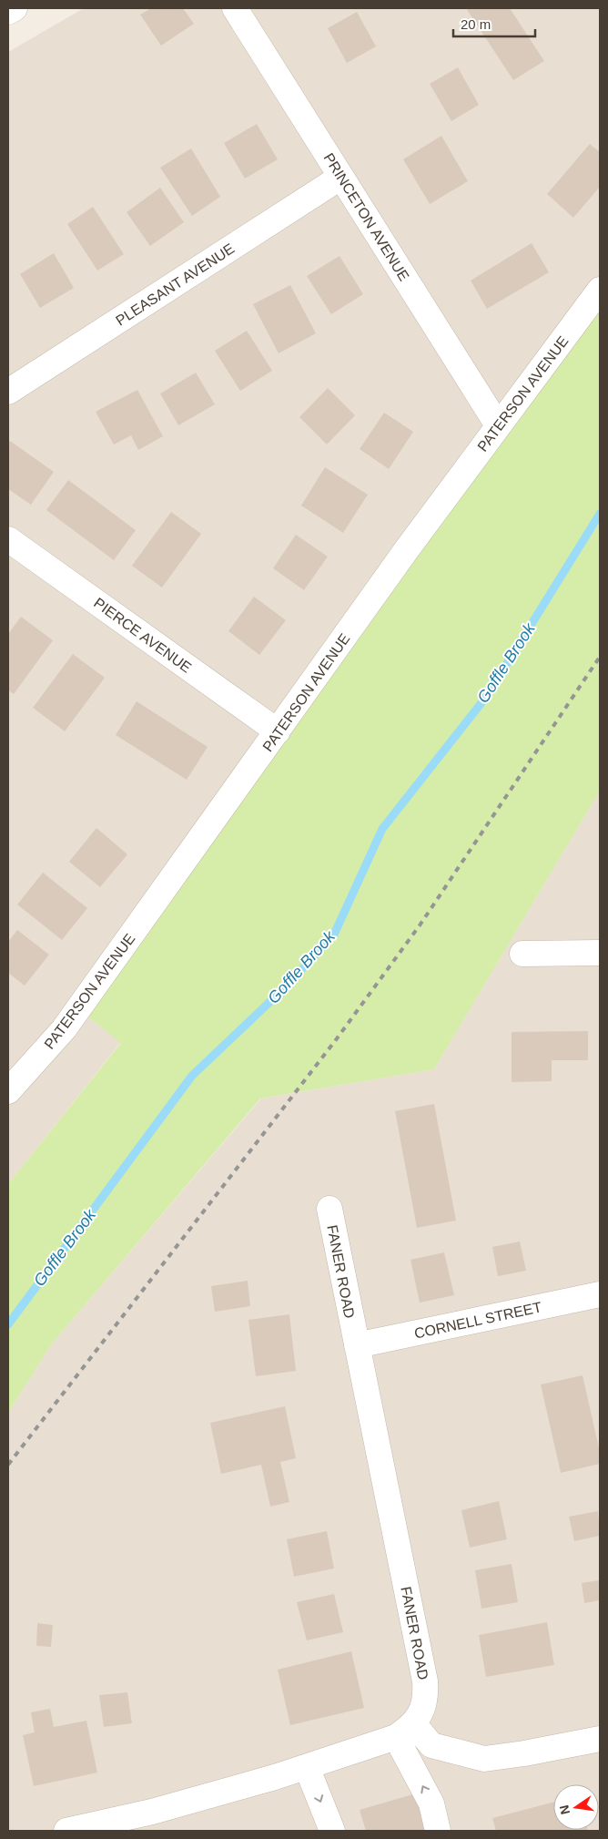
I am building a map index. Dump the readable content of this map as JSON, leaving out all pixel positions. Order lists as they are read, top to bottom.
{
  "streets": {
    "street": [
      "PRINCETON AVENUE",
      "PLEASANT AVENUE",
      "PATERSON AVENUE",
      "PIERCE AVENUE",
      "FANER ROAD",
      "CORNELL STREET"
    ]
  },
  "crossings": [
    ["PRINCETON AVENUE", "PLEASANT AVENUE"],
    ["PRINCETON AVENUE", "PATERSON AVENUE"],
    ["PATERSON AVENUE", "PIERCE AVENUE"],
    ["FANER ROAD", "CORNELL STREET"]
  ],
  "water": ["Goffle Brook"],
  "scale_bar": "20 m",
  "north": "left"
}
